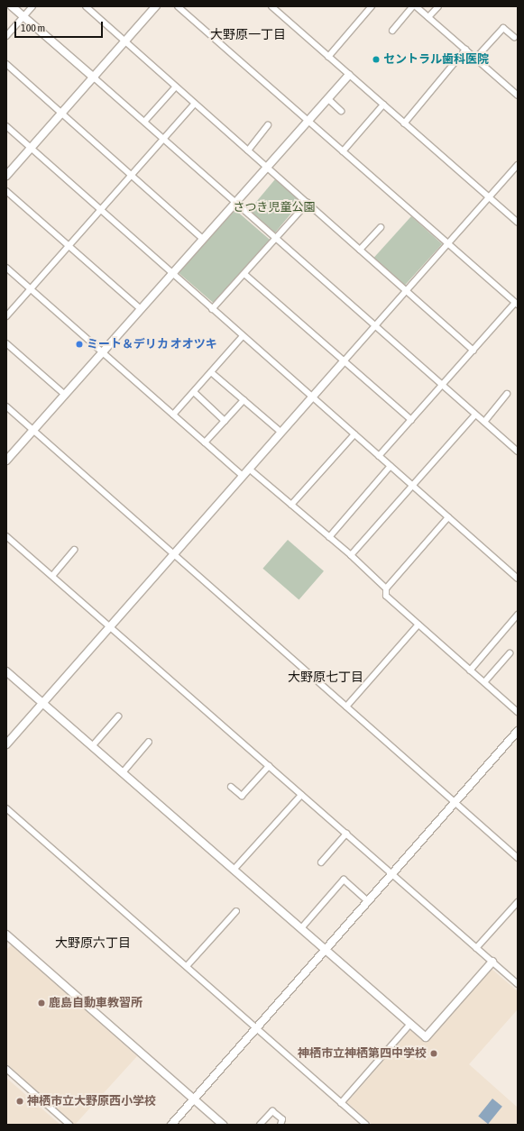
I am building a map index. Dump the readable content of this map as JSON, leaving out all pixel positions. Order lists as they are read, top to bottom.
{
  "districts": ["大野原一丁目", "大野原七丁目", "大野原六丁目"],
  "parks": ["さつき児童公園"],
  "places": [
    "セントラル歯科医院",
    "ミート＆デリカ オオツキ",
    "鹿島自動車教習所",
    "神栖市立神栖第四中学校",
    "神栖市立大野原西小学校"
  ],
  "scale_bar": "100 m"
}
